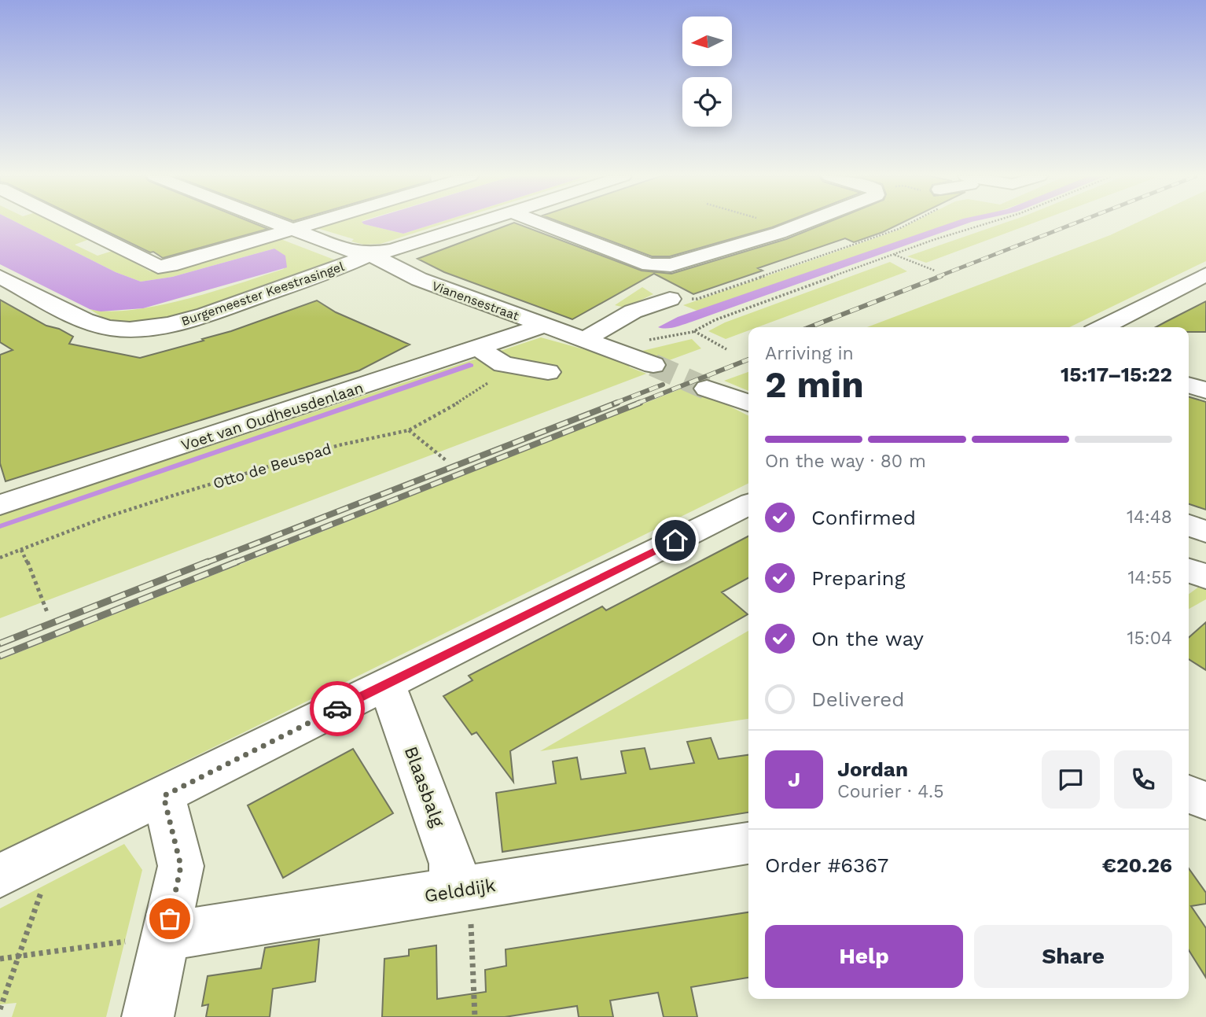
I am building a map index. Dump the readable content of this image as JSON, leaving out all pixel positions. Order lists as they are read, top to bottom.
{
  "streets": {
    "street": [
      "Burgemeester Keestrasingel",
      "Vianensestraat",
      "Voet van Oudheusdenlaan",
      "Blaasbalg",
      "Gelddijk"
    ],
    "path": ["Otto de Beuspad"]
  },
  "crossings": [
    ["Burgemeester Keestrasingel", "Vianensestraat"],
    ["Vianensestraat", "Voet van Oudheusdenlaan"],
    ["Blaasbalg", "Gelddijk"]
  ],
  "north": "left",
  "page": {
    "heading": ["2 min", "Arriving in", "15:17–15:22"],
    "panel": [
      "Jordan",
      "Courier · 4.5",
      "Order #6367",
      "€20.26"
    ],
    "bar": "On the way · 80 m",
    "list": [
      ["Confirmed", "14:48"],
      ["Preparing", "14:55"],
      ["On the way", "15:04"],
      "Delivered"
    ],
    "round": "J",
    "buttons": ["Help", "Share"]
  }
}
